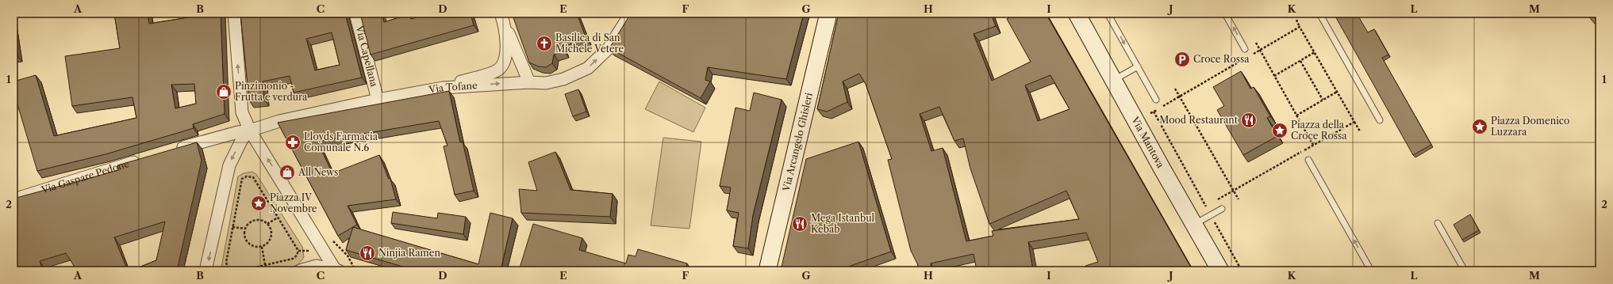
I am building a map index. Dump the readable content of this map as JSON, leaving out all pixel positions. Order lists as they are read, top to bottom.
{
  "streets": {
    "main road": ["Via Arcangelo Ghisleri", "Via Mantova"],
    "street": ["Via Capellana", "Via Tofane", "Via Gaspare Pedone"]
  },
  "crossings": [
    ["Via Capellana", "Via Tofane"]
  ],
  "one_way": ["Via Tofane"],
  "places": {
    "church": ["Basilica di San Michele Vetere"],
    "parking": ["Croce Rossa"],
    "shop": ["Pinzimonio - Frutta e verdura", "All News"],
    "restaurant": ["Mood Restaurant", "Mega Istanbul Kebab", "Ninjia Ramen"],
    "place": ["Piazza Domenico Luzzara", "Piazza della Croce Rossa", "Piazza IV Novembre"],
    "pharmacy": ["Lloyds Farmacia Comunale N.6"]
  },
  "grid": {
    "columns": [
      "A",
      "B",
      "C",
      "D",
      "E",
      "F",
      "G",
      "H",
      "I",
      "J",
      "K",
      "L",
      "M"
    ],
    "rows": ["1", "2"]
  }
}
